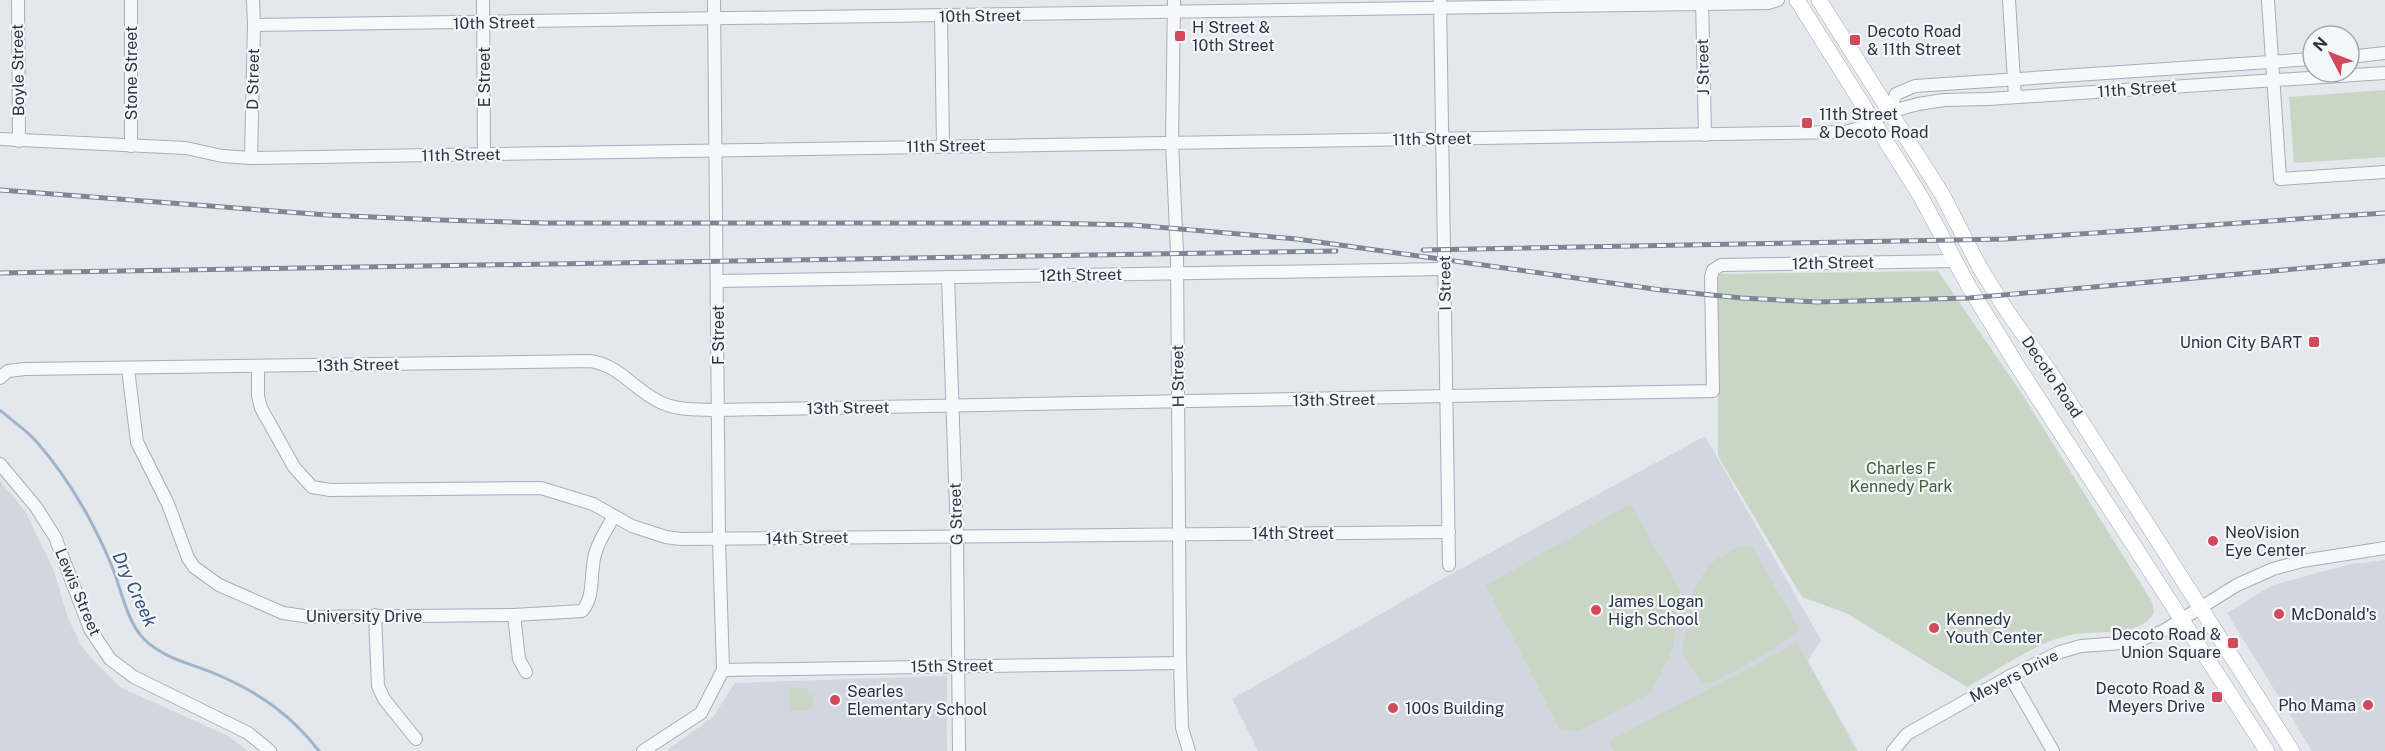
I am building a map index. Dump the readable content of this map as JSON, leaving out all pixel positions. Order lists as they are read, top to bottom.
{
  "streets": {
    "main road": ["Decoto Road"],
    "street": [
      "10th Street",
      "J Street",
      "Boyle Street",
      "Stone Street",
      "E Street",
      "D Street",
      "11th Street",
      "12th Street",
      "I Street",
      "F Street",
      "13th Street",
      "H Street",
      "G Street",
      "14th Street",
      "Lewis Street",
      "University Drive",
      "15th Street",
      "Meyers Drive"
    ]
  },
  "crossings": [
    ["10th Street", "J Street"],
    ["10th Street", "E Street"],
    ["10th Street", "D Street"],
    ["10th Street", "I Street"],
    ["10th Street", "F Street"],
    ["10th Street", "H Street"],
    ["J Street", "11th Street"],
    ["Boyle Street", "11th Street"],
    ["Stone Street", "11th Street"],
    ["E Street", "11th Street"],
    ["D Street", "11th Street"],
    ["11th Street", "I Street"],
    ["11th Street", "F Street"],
    ["11th Street", "H Street"],
    ["11th Street", "Decoto Road"],
    ["12th Street", "I Street"],
    ["12th Street", "F Street"],
    ["12th Street", "13th Street"],
    ["12th Street", "H Street"],
    ["12th Street", "Decoto Road"],
    ["12th Street", "G Street"],
    ["I Street", "13th Street"],
    ["I Street", "14th Street"],
    ["F Street", "13th Street"],
    ["F Street", "14th Street"],
    ["F Street", "15th Street"],
    ["13th Street", "H Street"],
    ["13th Street", "G Street"],
    ["13th Street", "14th Street"],
    ["13th Street", "University Drive"],
    ["H Street", "14th Street"],
    ["H Street", "15th Street"],
    ["Decoto Road", "Meyers Drive"],
    ["G Street", "14th Street"],
    ["G Street", "15th Street"],
    ["14th Street", "University Drive"]
  ],
  "water": ["Dry Creek"],
  "parks": ["Charles F Kennedy Park"],
  "places": {
    "transit": [
      "H Street & 10th Street",
      "Decoto Road & 11th Street",
      "11th Street & Decoto Road",
      "Union City BART",
      "Decoto Road & Union Square",
      "Decoto Road & Meyers Drive"
    ],
    "other": [
      "NeoVision Eye Center",
      "James Logan High School",
      "McDonald's",
      "Kennedy Youth Center",
      "Searles Elementary School",
      "Pho Mama",
      "100s Building"
    ]
  },
  "north": "top left"
}
